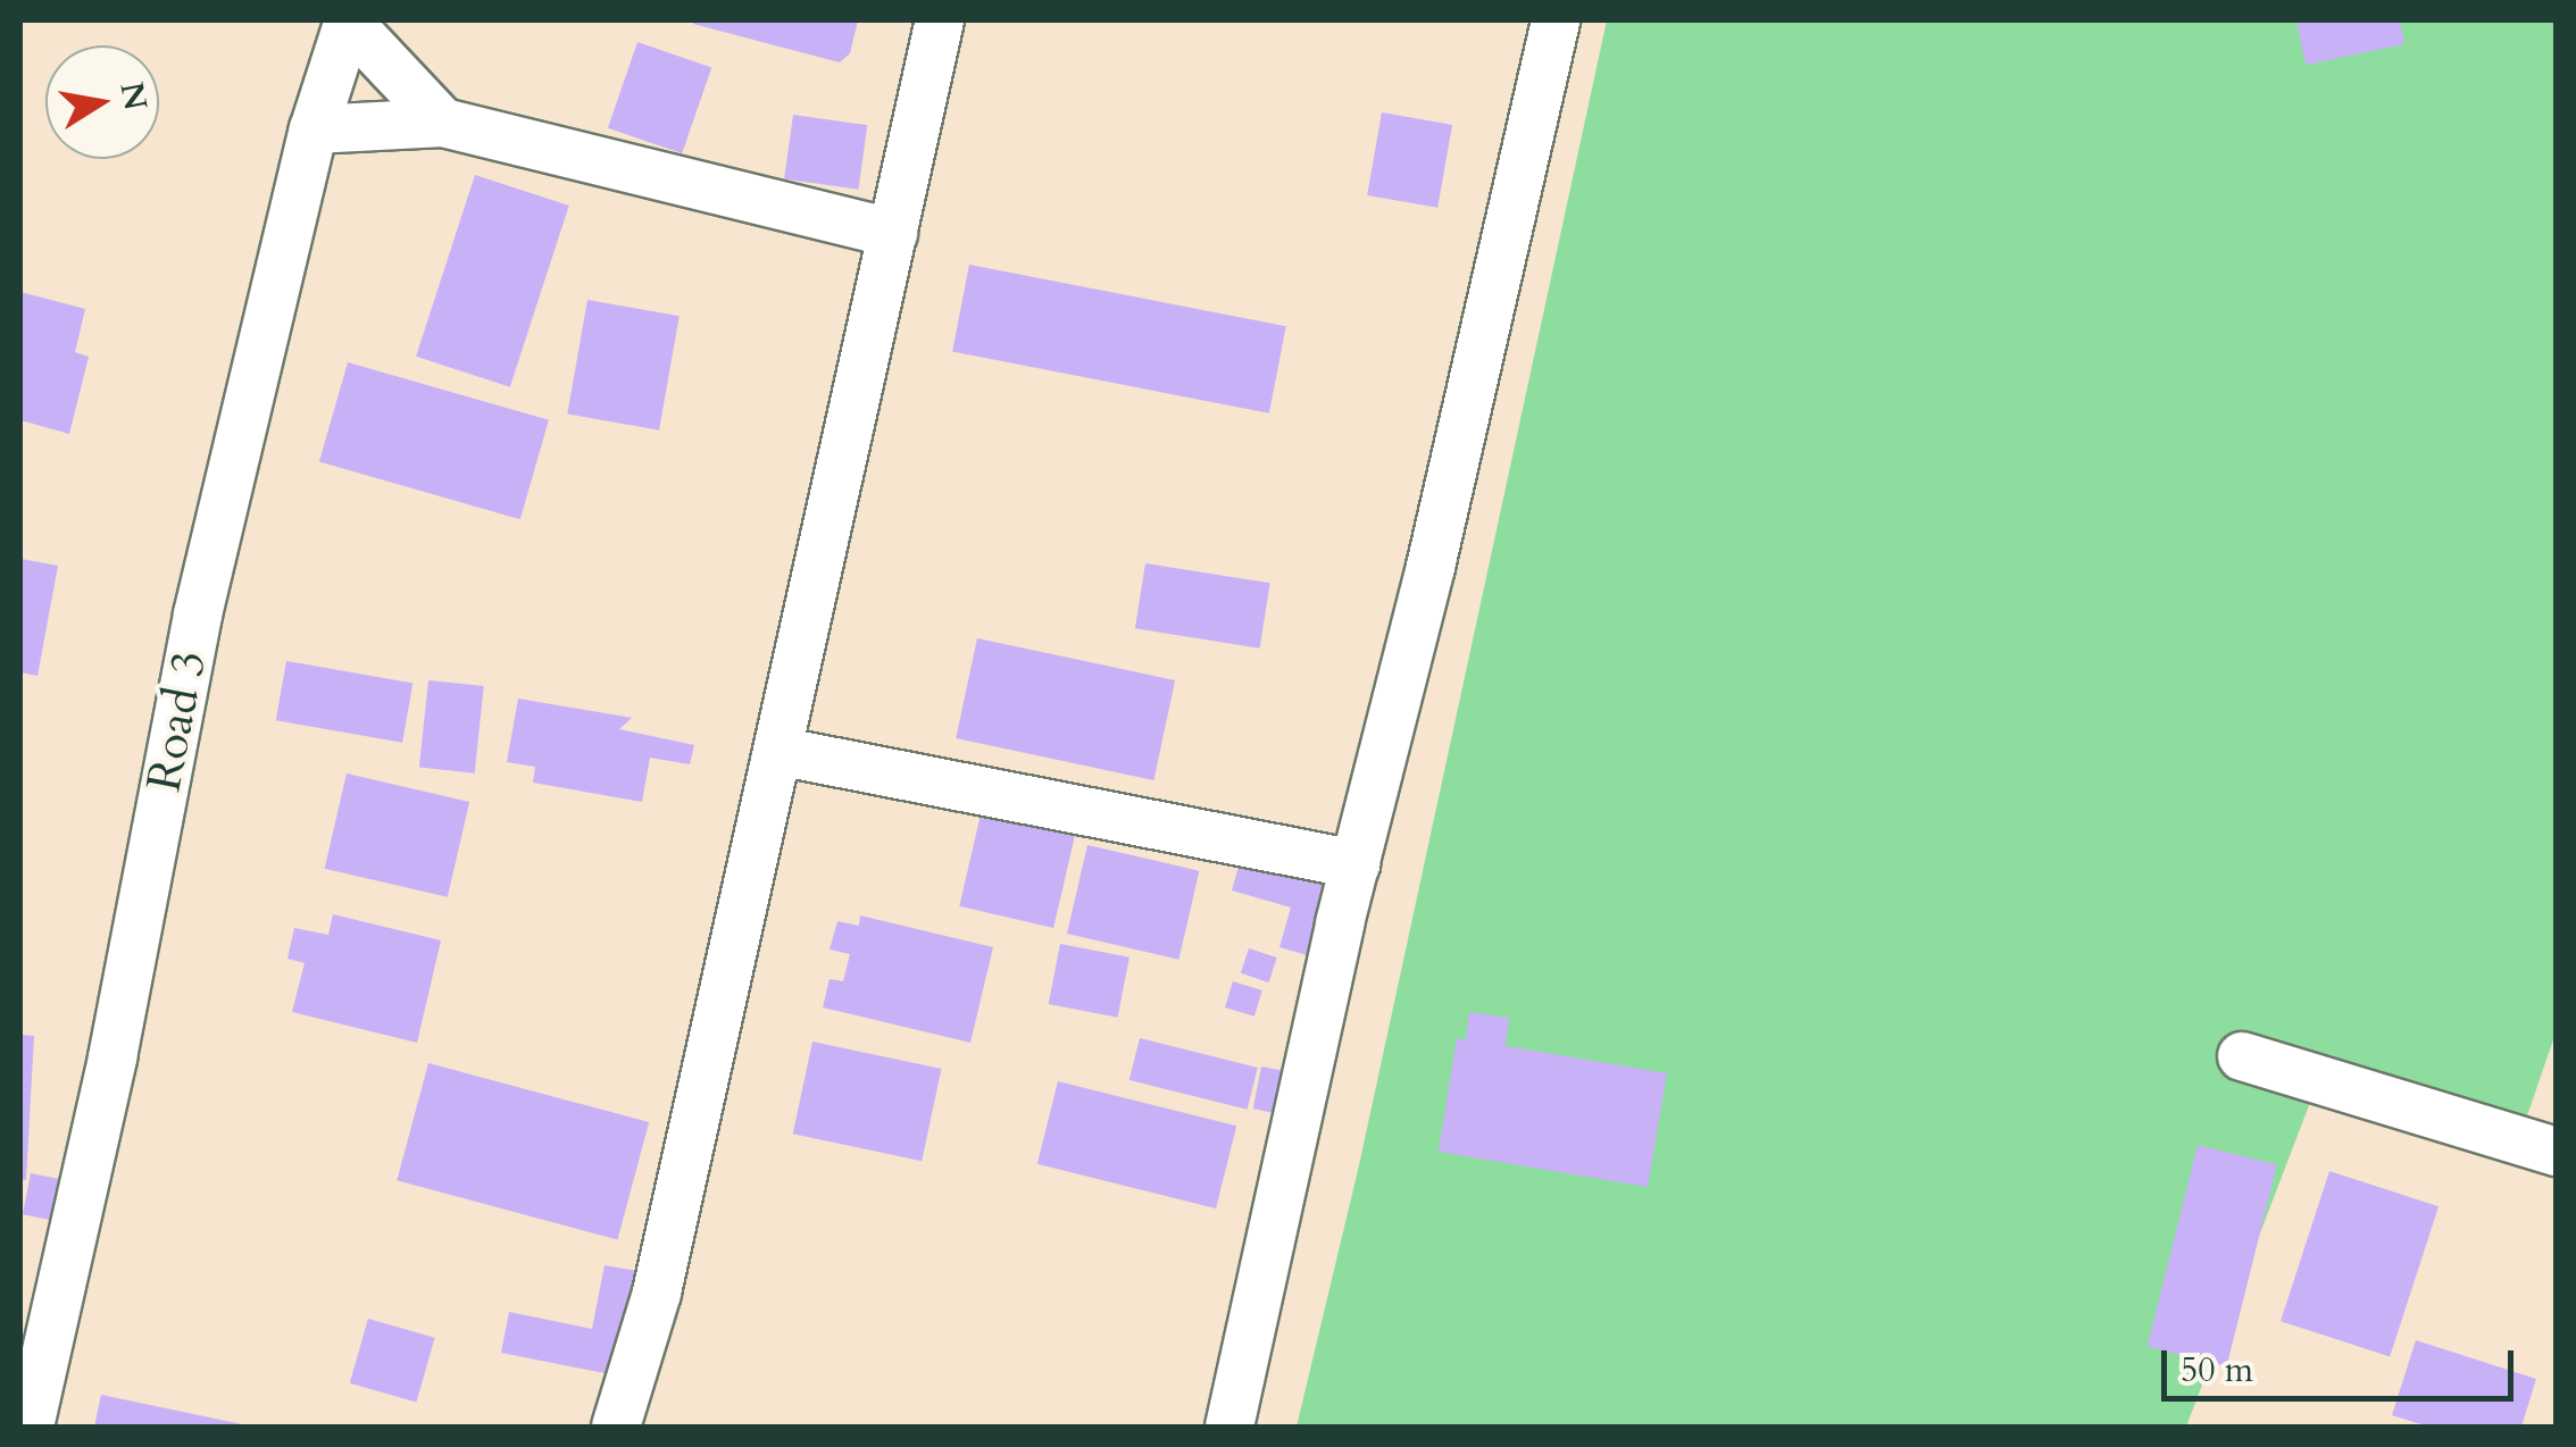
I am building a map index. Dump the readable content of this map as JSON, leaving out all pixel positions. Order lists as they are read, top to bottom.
{
  "streets": {
    "street": ["Road 3"]
  },
  "scale_bar": "50 m",
  "north": "right"
}
